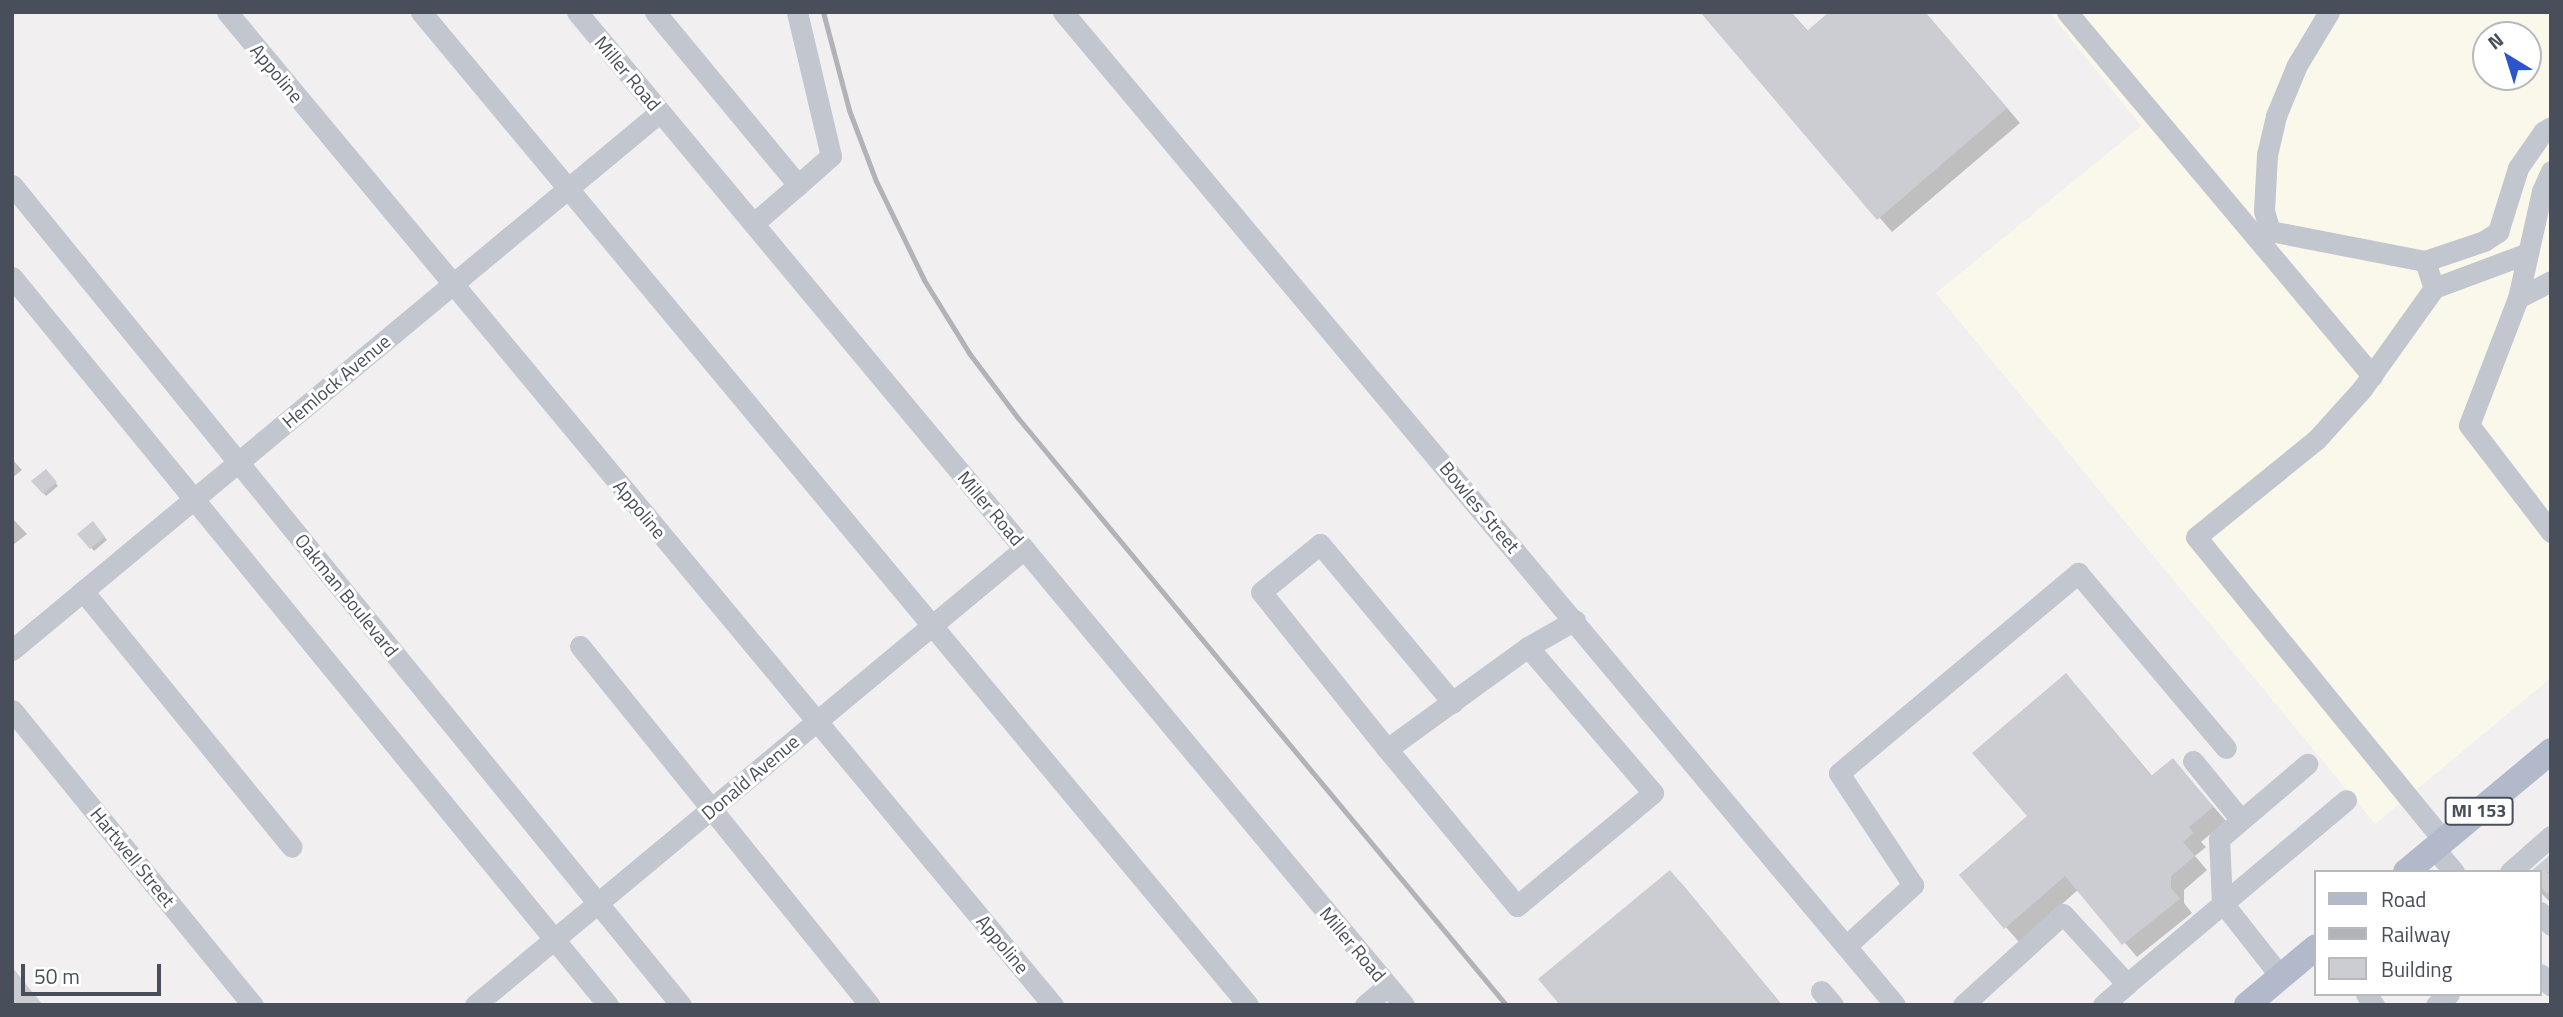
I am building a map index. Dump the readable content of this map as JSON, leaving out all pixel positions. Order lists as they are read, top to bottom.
{
  "streets": {
    "main road": ["MI 153"],
    "street": [
      "Appoline",
      "Miller Road",
      "Hemlock Avenue",
      "Bowles Street",
      "Oakman Boulevard",
      "Donald Avenue",
      "Hartwell Street"
    ]
  },
  "crossings": [
    ["Appoline", "Hemlock Avenue"],
    ["Appoline", "Donald Avenue"],
    ["Miller Road", "Hemlock Avenue"],
    ["Miller Road", "Donald Avenue"],
    ["Hemlock Avenue", "Oakman Boulevard"],
    ["Oakman Boulevard", "Donald Avenue"]
  ],
  "legend": ["Road", "Railway", "Building"],
  "scale_bar": "50 m",
  "north": "top left"
}
